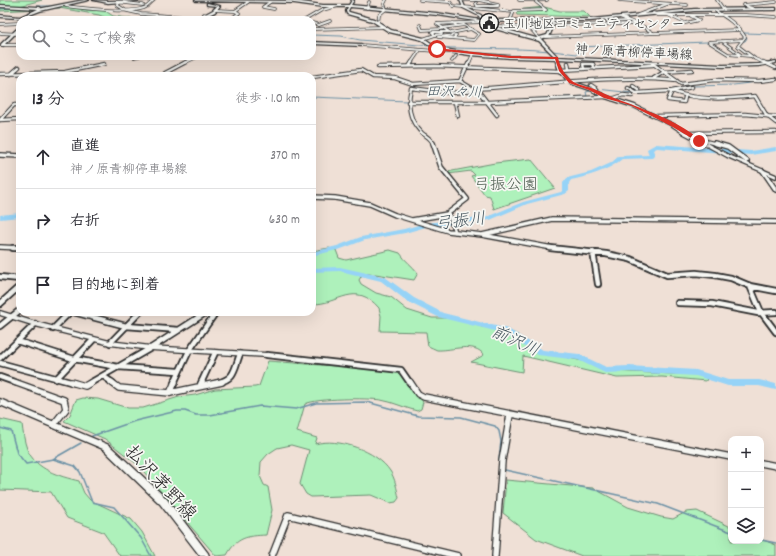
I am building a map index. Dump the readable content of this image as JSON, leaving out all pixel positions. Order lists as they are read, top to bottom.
{
  "streets": {
    "street": ["神ノ原青柳停車場線", "払沢茅野線"]
  },
  "water": ["田沢々川", "弓振川", "前沢川"],
  "parks": ["弓振公園"],
  "places": {
    "public building": ["玉川地区コミュニティセンター"]
  },
  "page": {
    "search": "ここで検索",
    "heading": ["13 分", "徒歩 · 1.0 km"],
    "list": [
      ["直進", "神ノ原青柳停車場線", "370 m"],
      ["右折", "630 m"],
      "目的地に到着"
    ],
    "map_buttons": ["+", "−"]
  }
}
